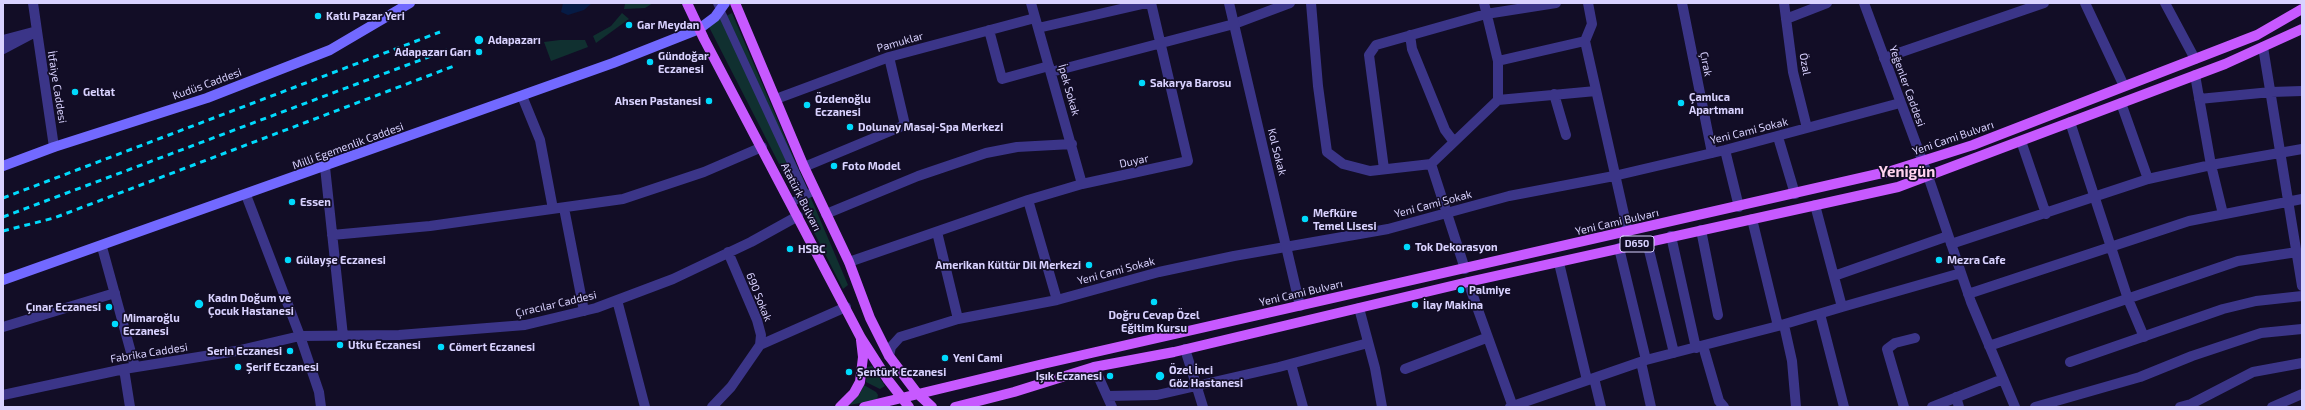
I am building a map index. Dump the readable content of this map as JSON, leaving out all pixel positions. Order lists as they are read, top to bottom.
{
  "streets": {
    "main road": [
      "Kudüs Caddesi",
      "Yeni Cami Bulvarı",
      "Milli Egemenlik Caddesi",
      "Atatürk Bulvarı",
      "D650"
    ],
    "street": [
      "Pamuklar",
      "Çırak",
      "Özal",
      "Yeğenler Caddesi",
      "İtfaiye Caddesi",
      "İpek Sokak",
      "Yeni Cami Sokak",
      "Kol Sokak",
      "Duyar",
      "690 Sokak",
      "Çıracılar Caddesi",
      "Fabrika Caddesi"
    ]
  },
  "crossings": [
    ["Pamuklar", "İpek Sokak"],
    ["Pamuklar", "Atatürk Bulvarı"],
    ["Çırak", "Yeni Cami Sokak"],
    ["Özal", "Yeni Cami Sokak"],
    ["Kudüs Caddesi", "İtfaiye Caddesi"],
    ["Yeğenler Caddesi", "Yeni Cami Sokak"],
    ["Yeğenler Caddesi", "Yeni Cami Bulvarı"],
    ["Yeğenler Caddesi", "D650"],
    ["İpek Sokak", "Duyar"],
    ["Yeni Cami Sokak", "Kol Sokak"],
    ["Yeni Cami Sokak", "Atatürk Bulvarı"],
    ["Yeni Cami Bulvarı", "Kol Sokak"],
    ["Yeni Cami Bulvarı", "Atatürk Bulvarı"],
    ["Milli Egemenlik Caddesi", "Atatürk Bulvarı"],
    ["Duyar", "Atatürk Bulvarı"],
    ["Atatürk Bulvarı", "Çıracılar Caddesi"],
    ["690 Sokak", "Çıracılar Caddesi"],
    ["Çıracılar Caddesi", "Fabrika Caddesi"]
  ],
  "districts": ["Yenigün"],
  "places": [
    "Katlı Pazar Yeri",
    "Gar Meydan",
    "Adapazarı",
    "Adapazarı Garı",
    "Gündoğar Eczanesi",
    "Sakarya Barosu",
    "Geltat",
    "Ahsen Pastanesi",
    "Çamlıca Apartmanı",
    "Özdenoğlu Eczanesi",
    "Dolunay Masaj-Spa Merkezi",
    "Foto Model",
    "Essen",
    "Mefküre Temel Lisesi",
    "Tok Dekorasyon",
    "HSBC",
    "Gülayşe Eczanesi",
    "Mezra Cafe",
    "Amerikan Kültür Dil Merkezi",
    "Palmiye",
    "Doğru Cevap Özel Eğitim Kursu",
    "Kadın Doğum ve Çocuk Hastanesi",
    "İlay Makina",
    "Çınar Eczanesi",
    "Mimaroğlu Eczanesi",
    "Utku Eczanesi",
    "Cömert Eczanesi",
    "Serin Eczanesi",
    "Yeni Cami",
    "Şerif Eczanesi",
    "Şentürk Eczanesi",
    "Işık Eczanesi",
    "Özel İnci Göz Hastanesi"
  ]
}
